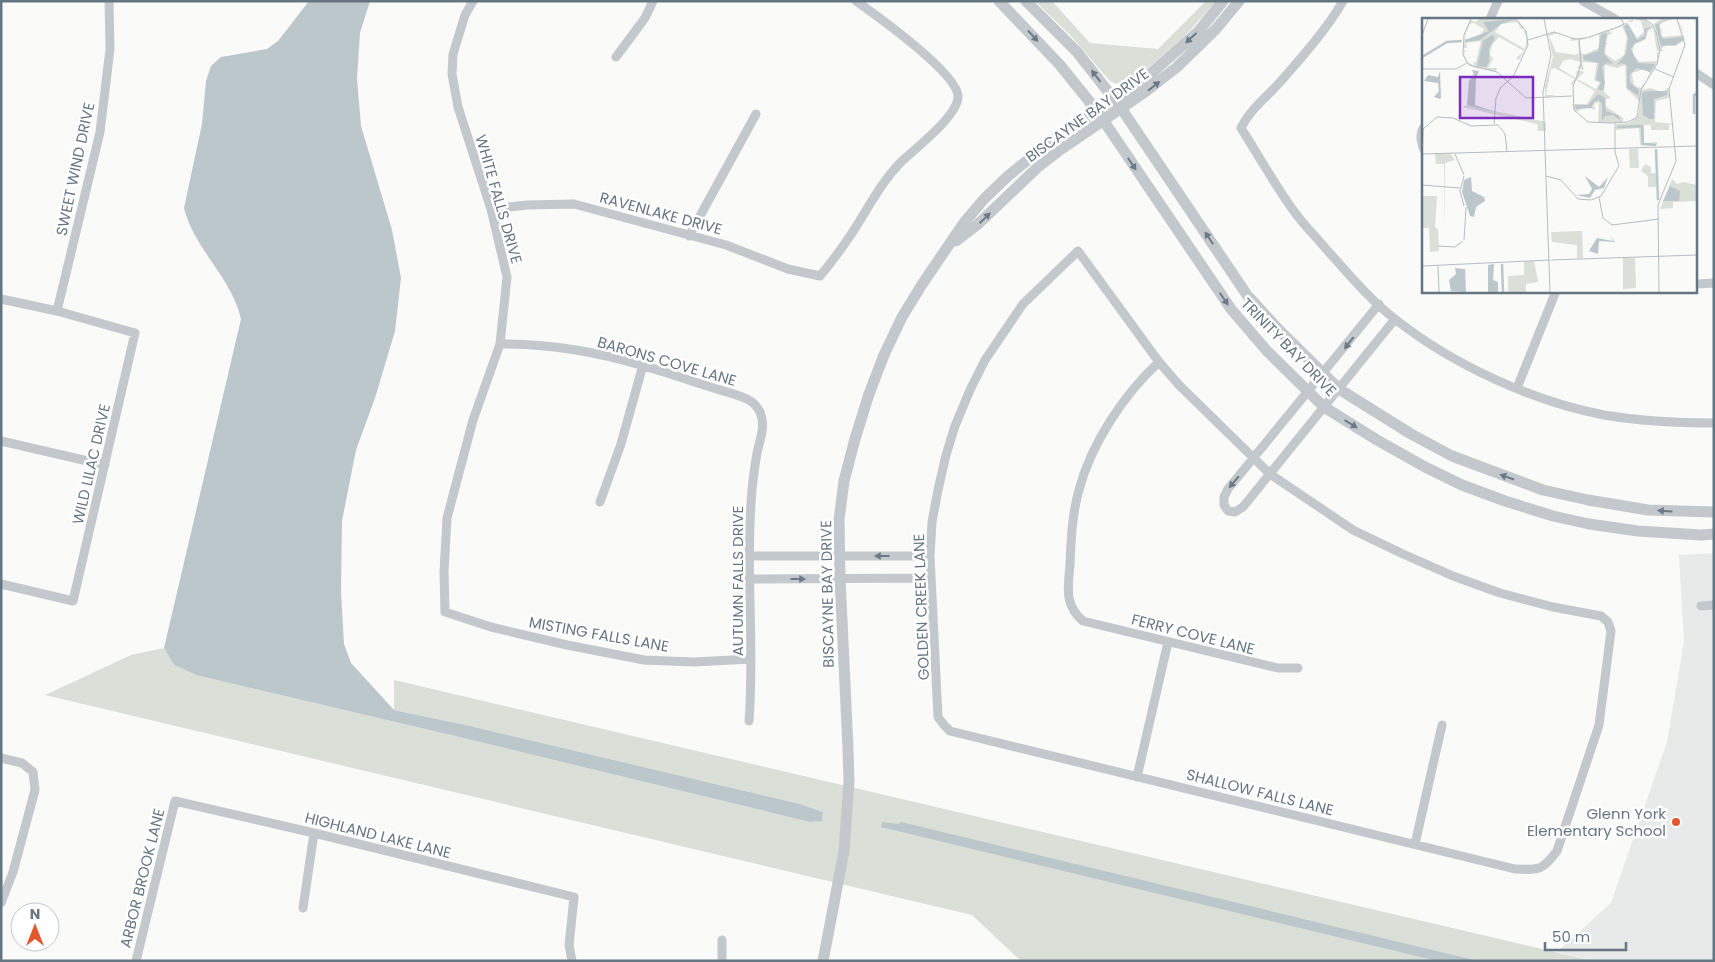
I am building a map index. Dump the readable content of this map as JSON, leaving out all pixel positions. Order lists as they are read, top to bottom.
{
  "streets": {
    "street": [
      "BISCAYNE BAY DRIVE",
      "SWEET WIND DRIVE",
      "WHITE FALLS DRIVE",
      "RAVENLAKE DRIVE",
      "TRINITY BAY DRIVE",
      "BARONS COVE LANE",
      "WILD LILAC DRIVE",
      "AUTUMN FALLS DRIVE",
      "GOLDEN CREEK LANE",
      "MISTING FALLS LANE",
      "FERRY COVE LANE",
      "SHALLOW FALLS LANE",
      "HIGHLAND LAKE LANE",
      "ARBOR BROOK LANE"
    ]
  },
  "crossings": [
    ["BISCAYNE BAY DRIVE", "TRINITY BAY DRIVE"],
    ["SWEET WIND DRIVE", "WILD LILAC DRIVE"],
    ["WHITE FALLS DRIVE", "RAVENLAKE DRIVE"],
    ["WHITE FALLS DRIVE", "BARONS COVE LANE"],
    ["WHITE FALLS DRIVE", "MISTING FALLS LANE"],
    ["BARONS COVE LANE", "AUTUMN FALLS DRIVE"],
    ["AUTUMN FALLS DRIVE", "MISTING FALLS LANE"],
    ["GOLDEN CREEK LANE", "FERRY COVE LANE"],
    ["GOLDEN CREEK LANE", "SHALLOW FALLS LANE"],
    ["HIGHLAND LAKE LANE", "ARBOR BROOK LANE"]
  ],
  "places": ["Glenn York Elementary School"],
  "scale_bar": "50 m",
  "north": "top"
}
